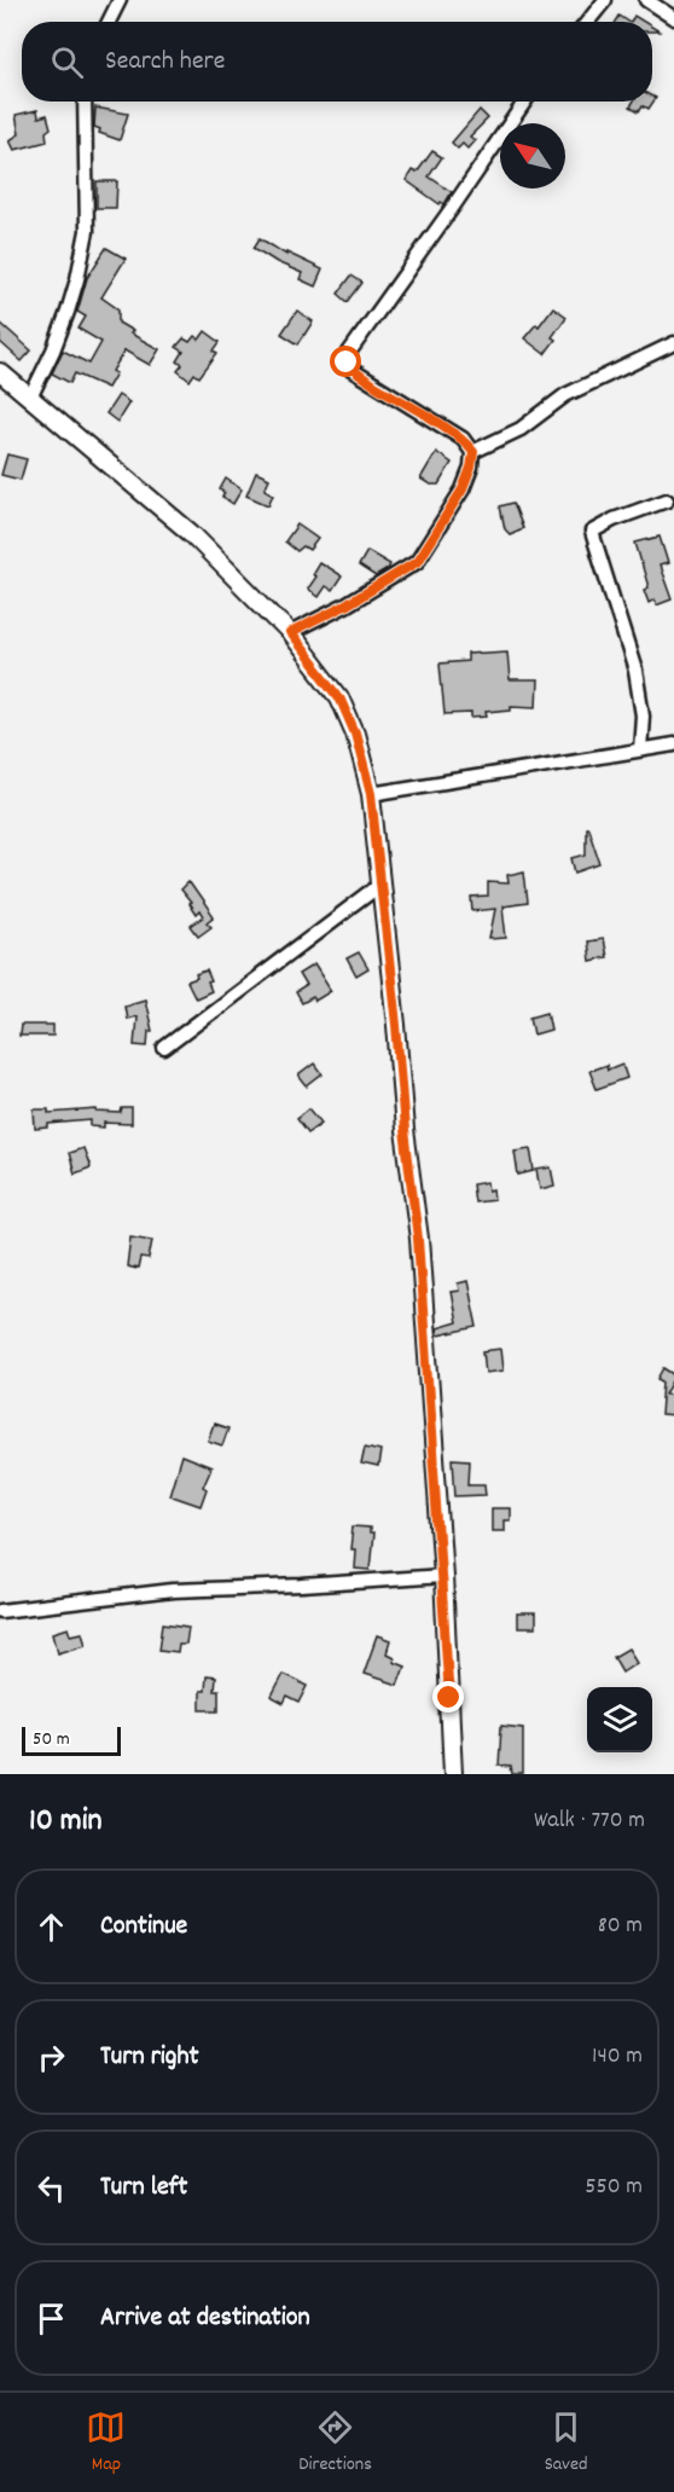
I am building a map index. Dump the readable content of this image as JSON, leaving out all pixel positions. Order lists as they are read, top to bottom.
{
  "scale_bar": "50 m",
  "north": "top left",
  "page": {
    "search": "Search here",
    "scale": "50 m",
    "heading": ["10 min", "Walk · 770 m"],
    "list": [
      ["Continue", "80 m"],
      ["Turn right", "140 m"],
      ["Turn left", "550 m"],
      "Arrive at destination"
    ],
    "nav": ["Map", "Directions", "Saved"]
  }
}
